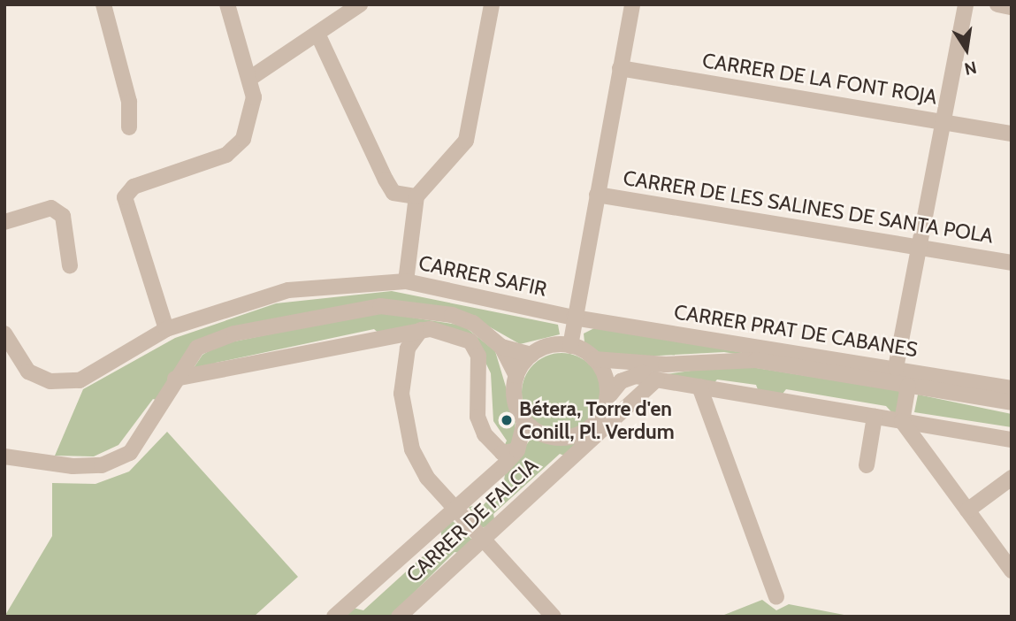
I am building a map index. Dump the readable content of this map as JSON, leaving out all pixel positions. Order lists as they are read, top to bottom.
{
  "streets": {
    "street": [
      "CARRER DE LA FONT ROJA",
      "CARRER DE LES SALINES DE SANTA POLA",
      "CARRER SAFIR",
      "CARRER PRAT DE CABANES",
      "CARRER DE FALCIA"
    ]
  },
  "crossings": [
    ["CARRER SAFIR", "CARRER PRAT DE CABANES"]
  ],
  "places": ["Bétera, Torre d'en Conill, Pl. Verdum"],
  "north": "bottom"
}
